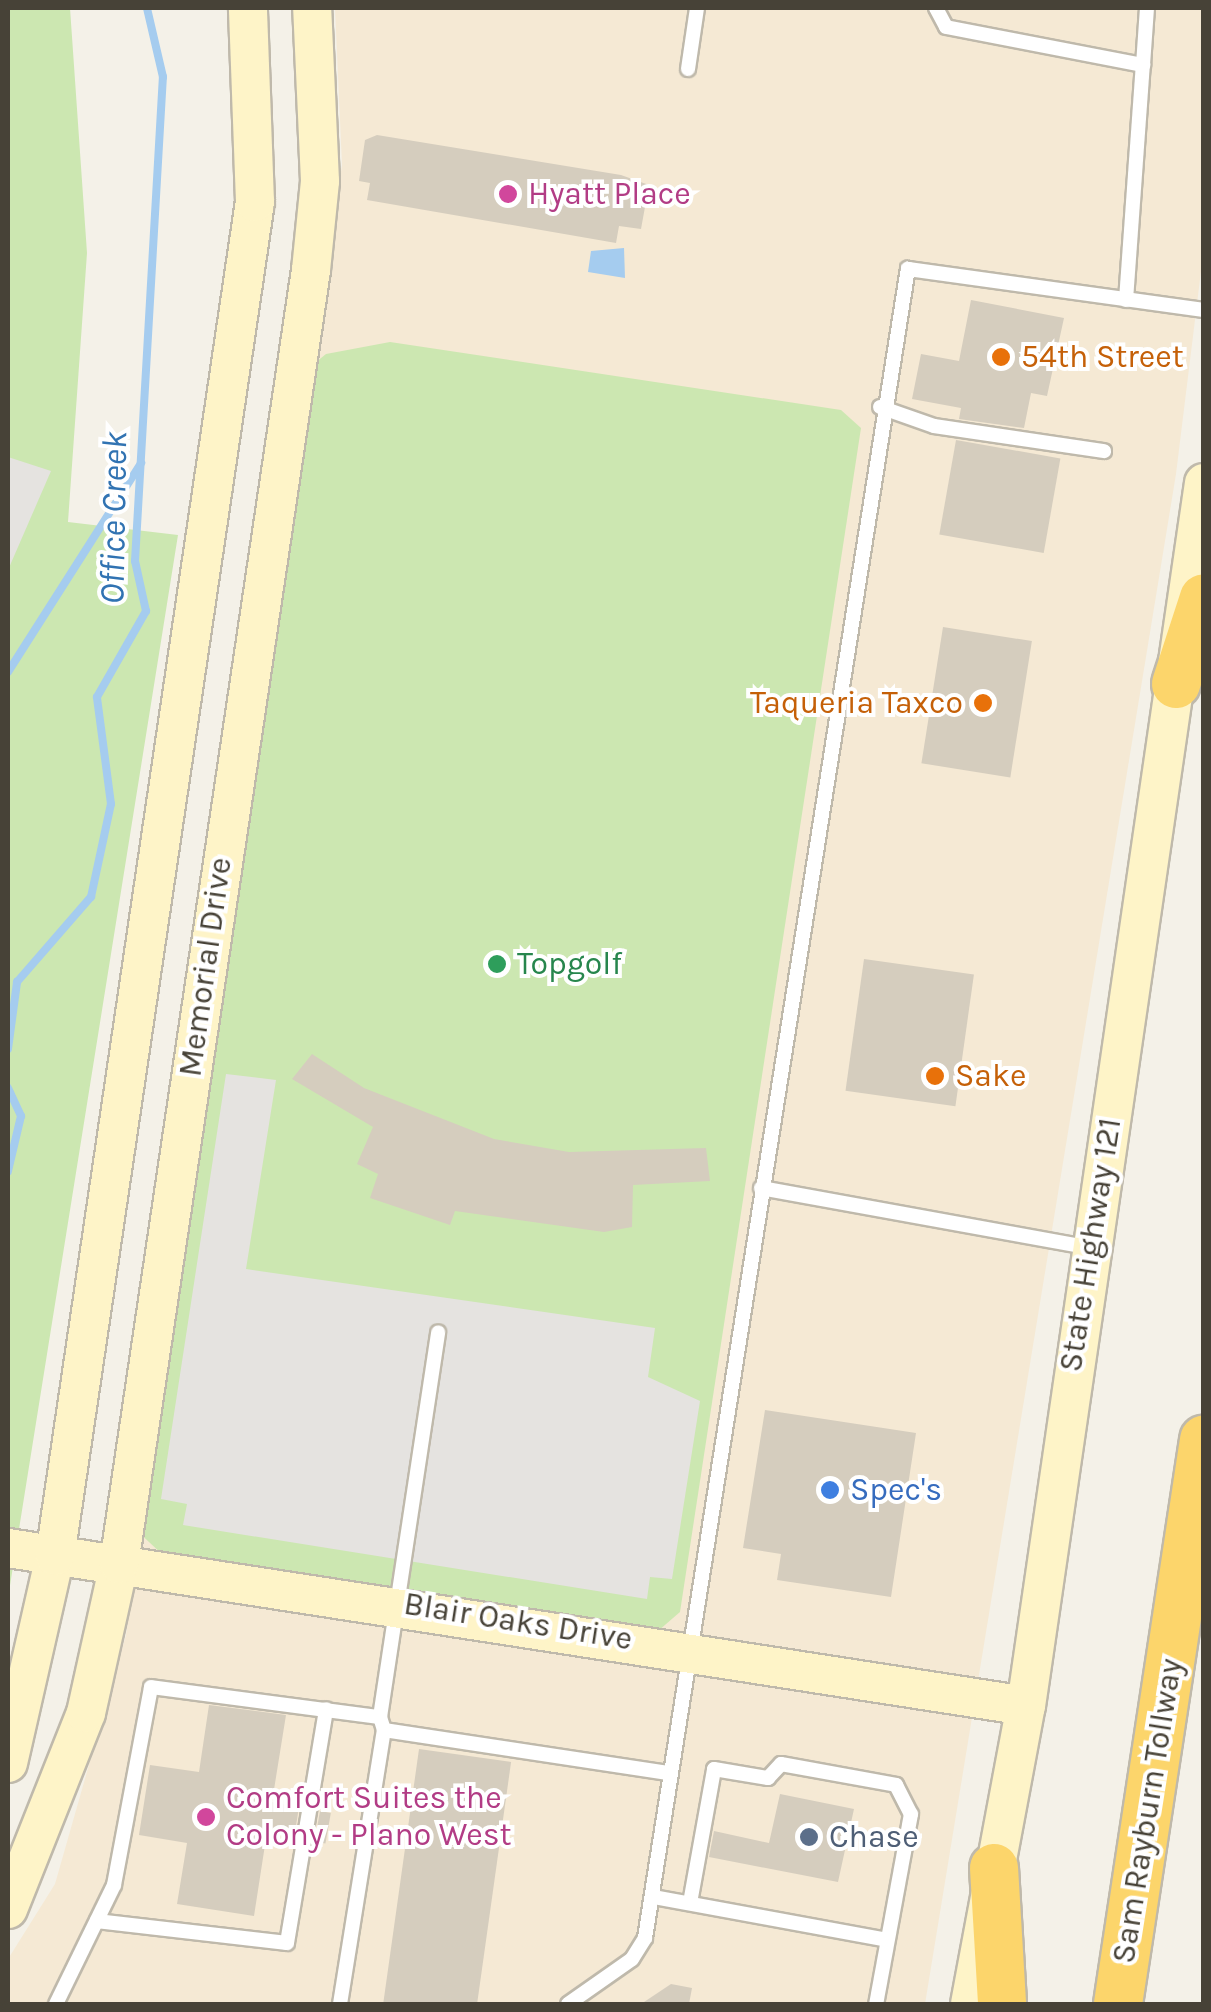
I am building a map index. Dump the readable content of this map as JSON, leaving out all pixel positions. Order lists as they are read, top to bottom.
{
  "streets": {
    "highway": ["Sam Rayburn Tollway"],
    "street": ["Memorial Drive", "State Highway 121", "Blair Oaks Drive"]
  },
  "crossings": [
    ["Memorial Drive", "Blair Oaks Drive"],
    ["State Highway 121", "Blair Oaks Drive"]
  ],
  "water": ["Office Creek"],
  "places": [
    "Hyatt Place",
    "54th Street",
    "Taqueria Taxco",
    "Topgolf",
    "Sake",
    "Spec's",
    "Comfort Suites the Colony - Plano West",
    "Chase"
  ]
}
